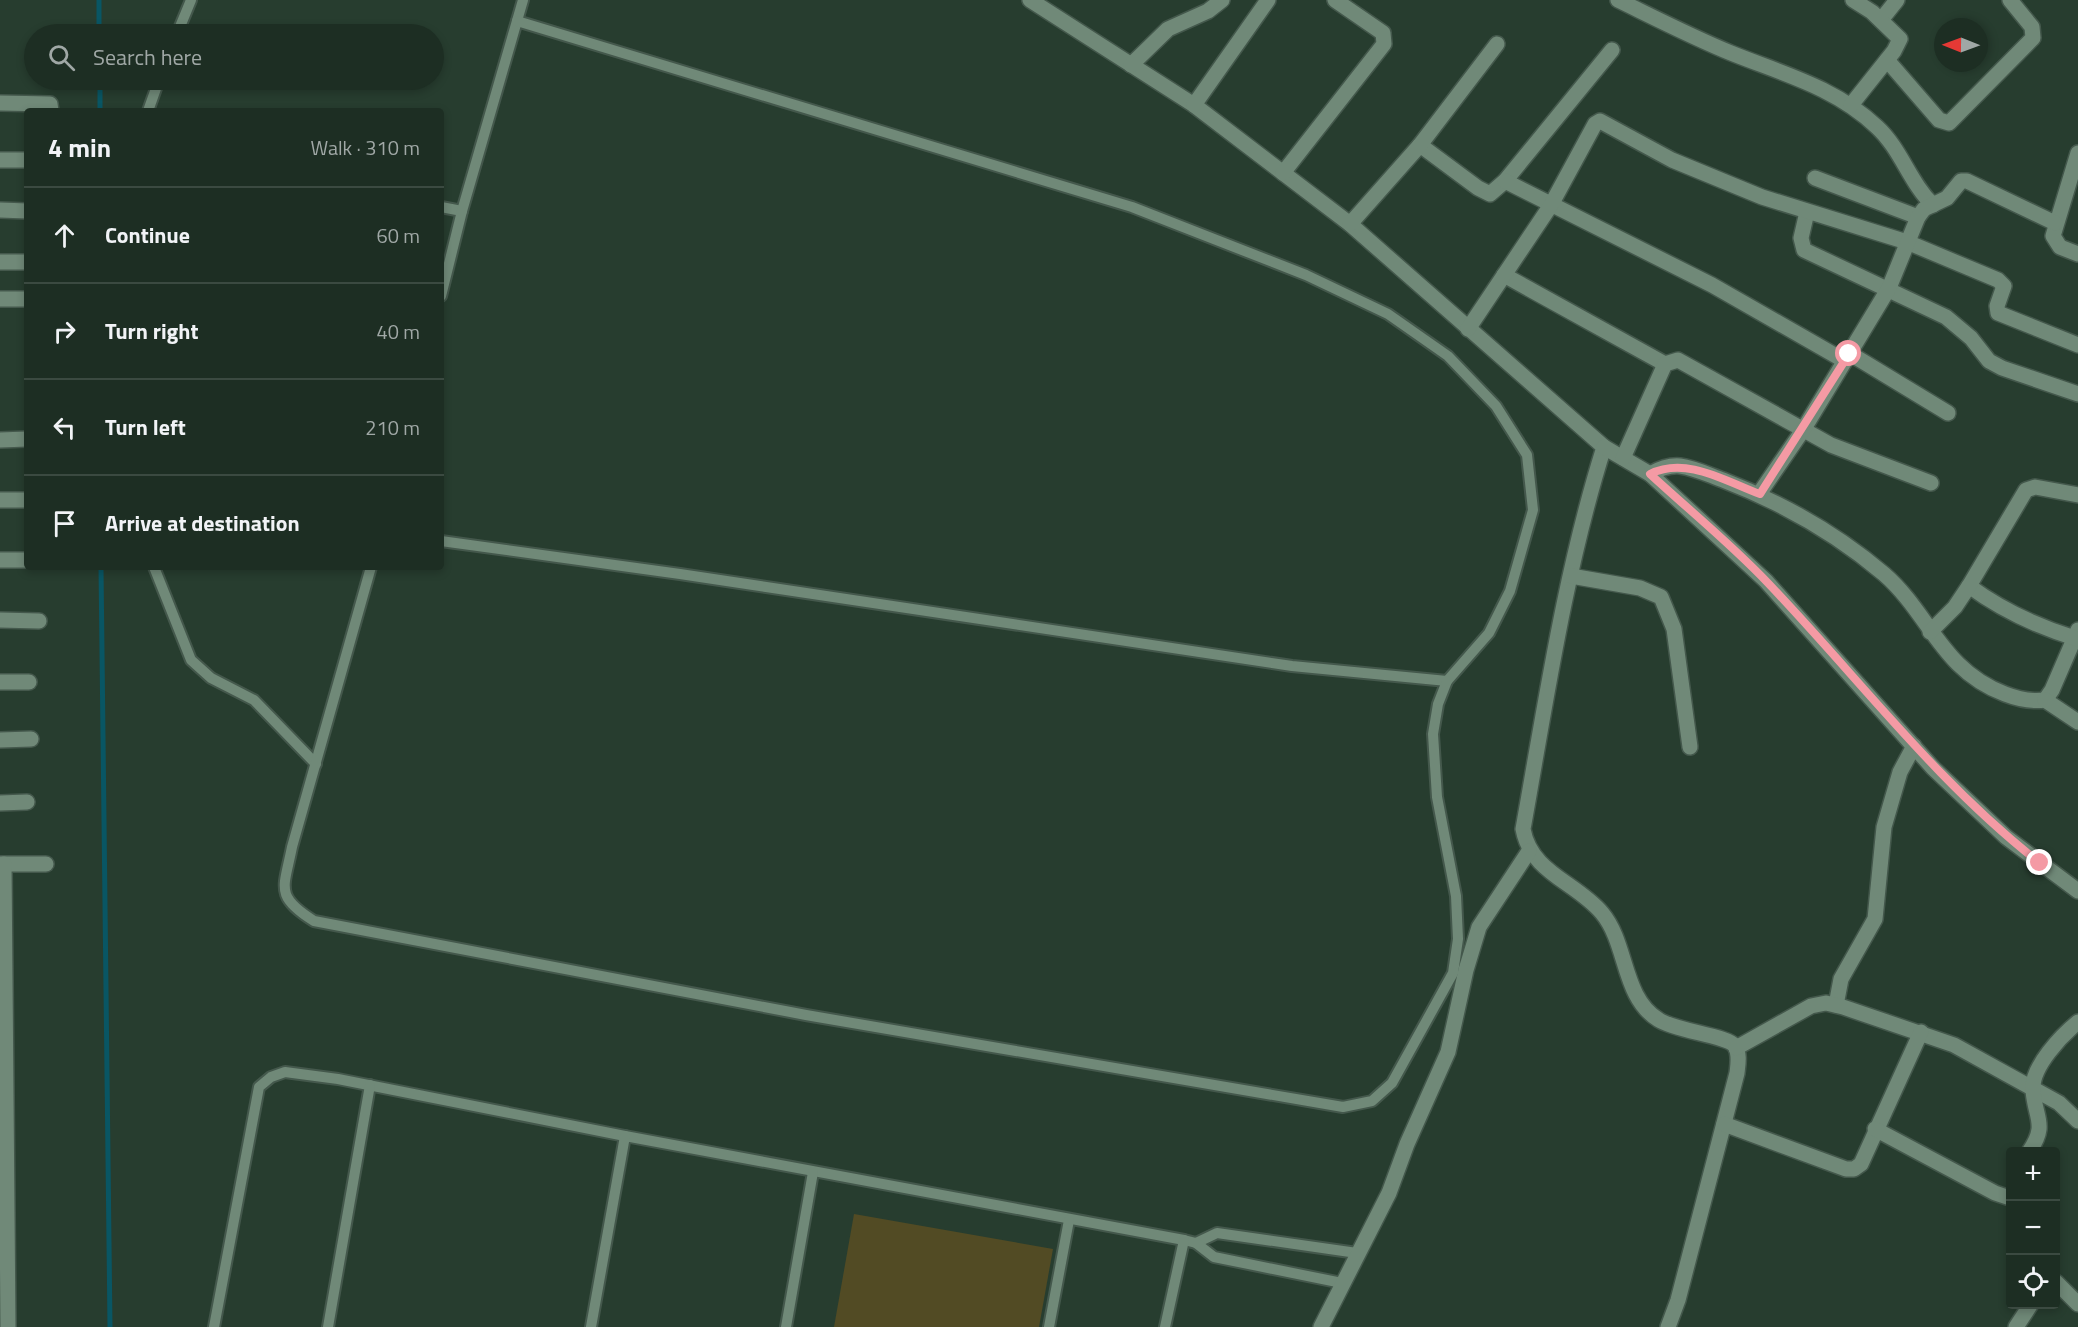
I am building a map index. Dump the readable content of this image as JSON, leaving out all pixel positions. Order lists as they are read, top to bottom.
{
  "north": "left",
  "page": {
    "search": "Search here",
    "heading": ["4 min", "Walk · 310 m"],
    "list": [
      ["Continue", "60 m"],
      ["Turn right", "40 m"],
      ["Turn left", "210 m"],
      "Arrive at destination"
    ],
    "map_buttons": ["+", "−"]
  }
}
